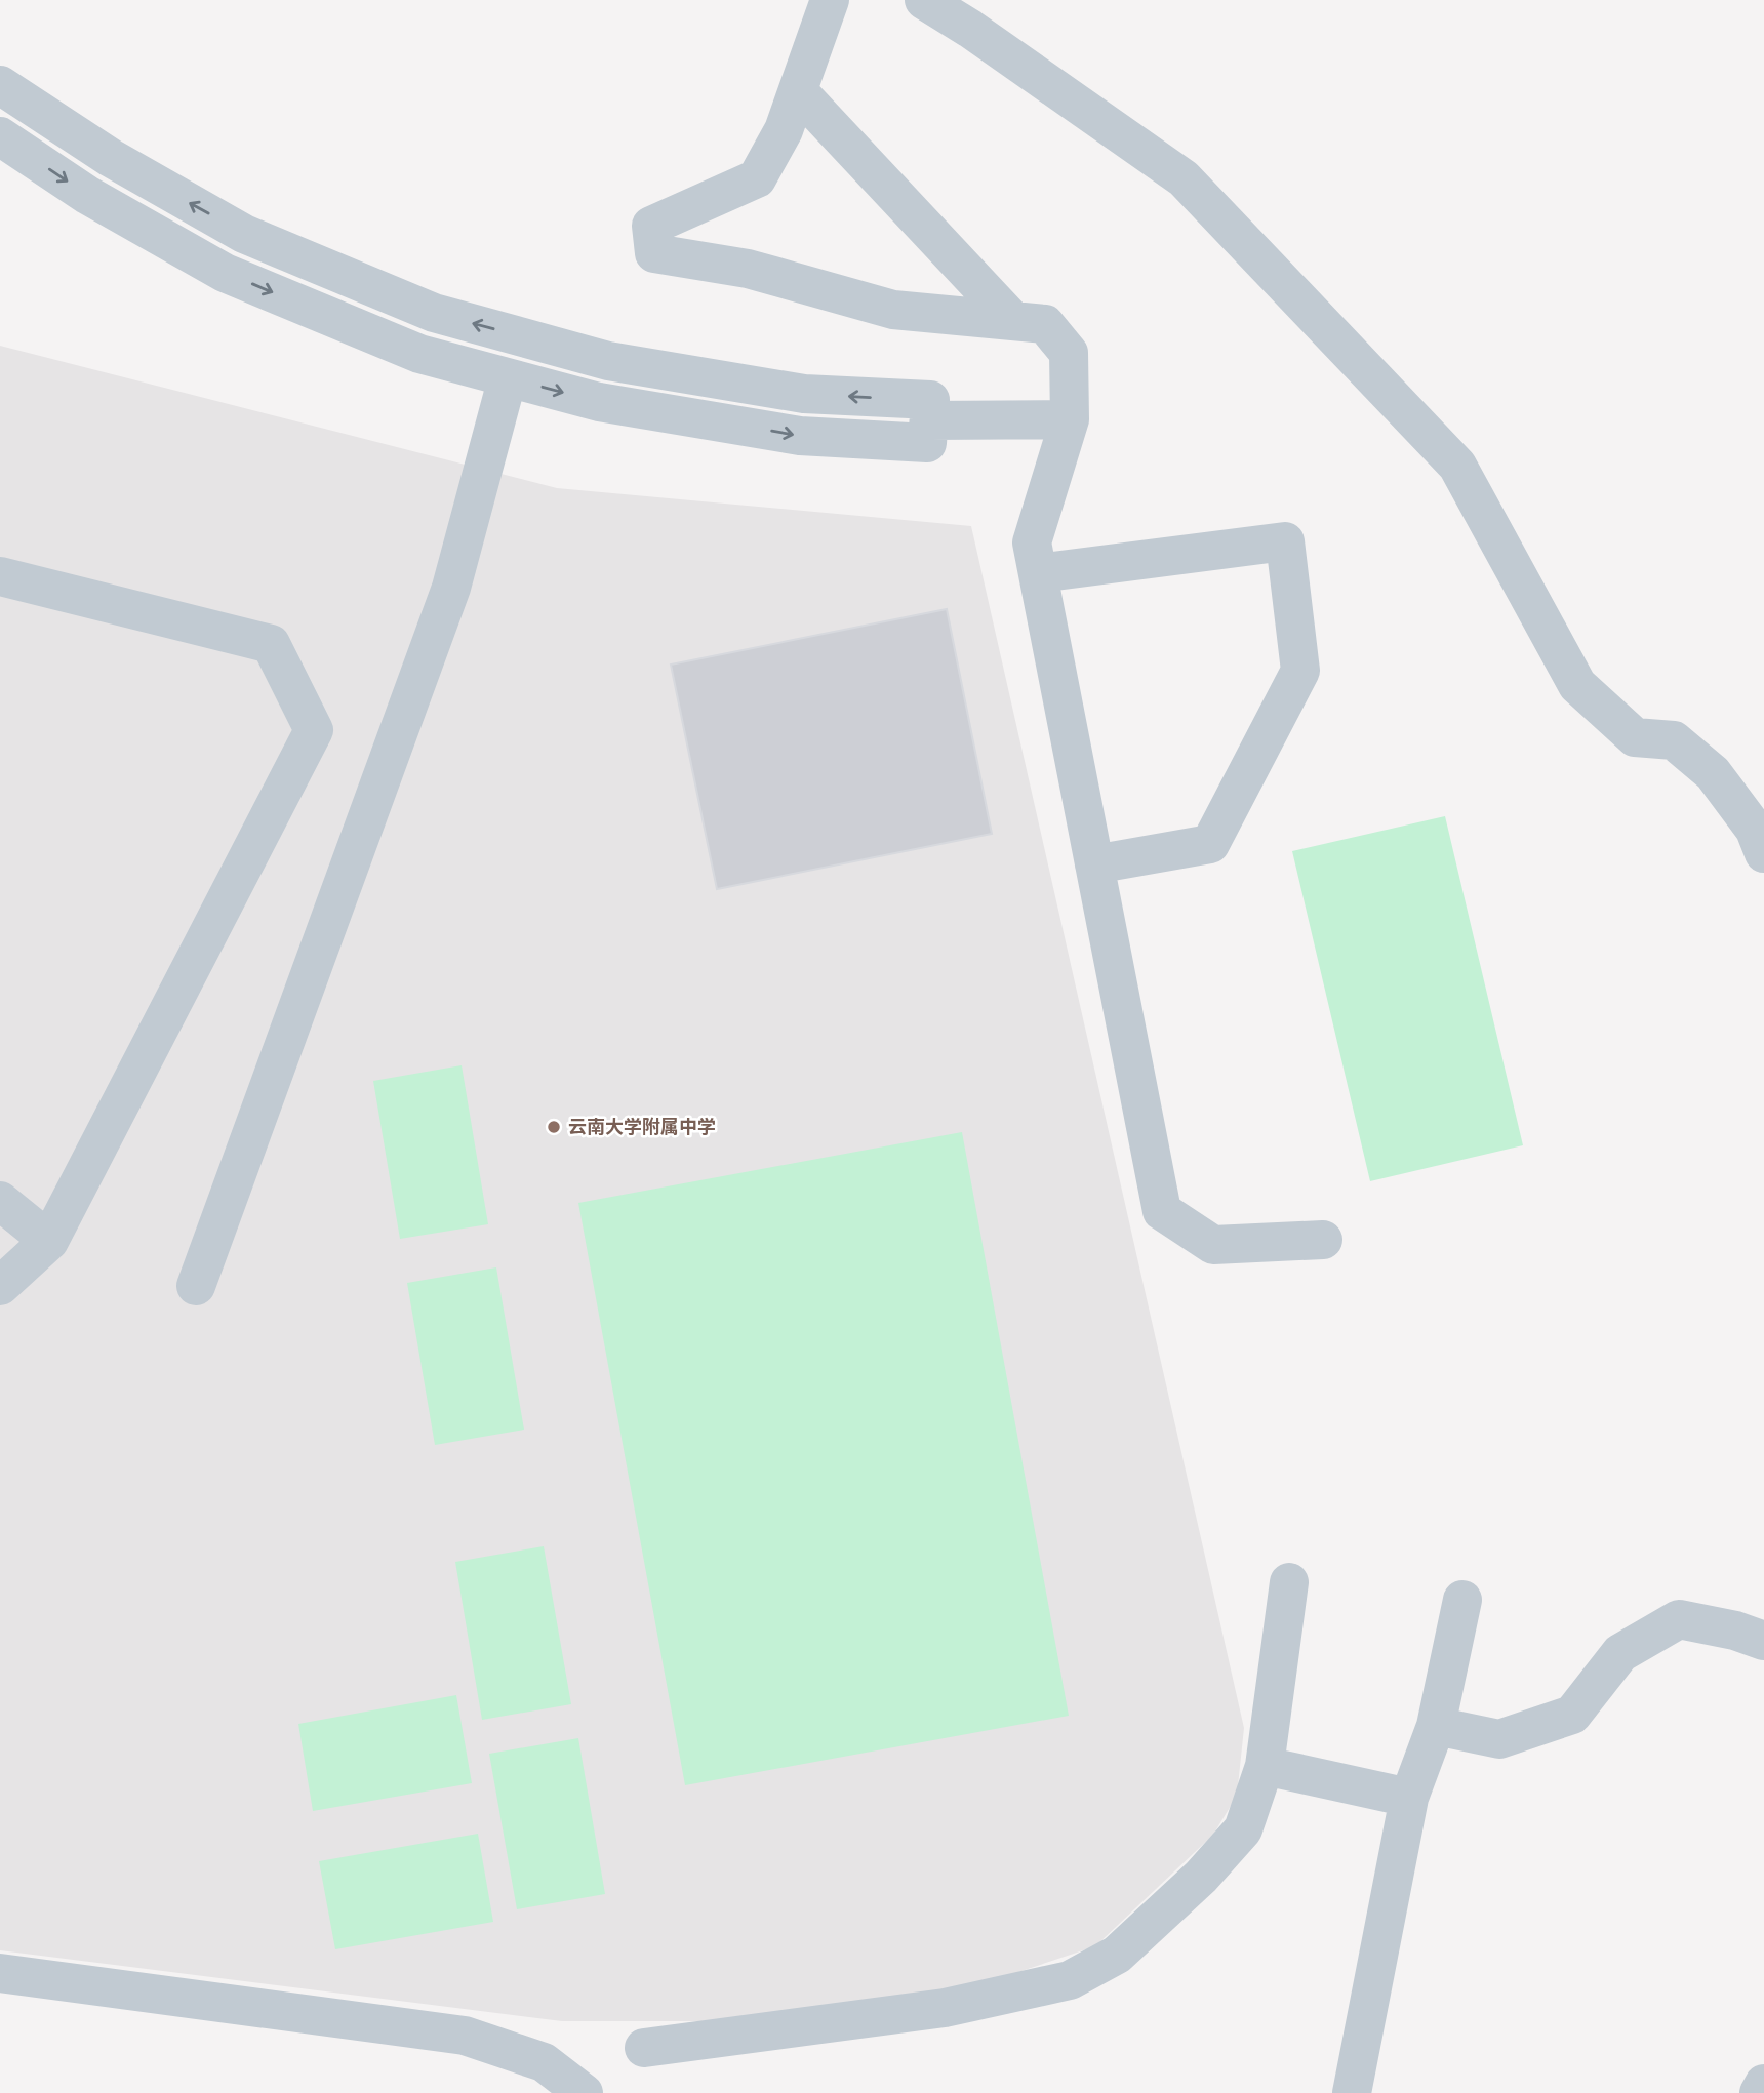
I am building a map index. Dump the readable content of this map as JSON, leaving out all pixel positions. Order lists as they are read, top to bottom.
{
  "places": ["云南大学附属中学"]
}
